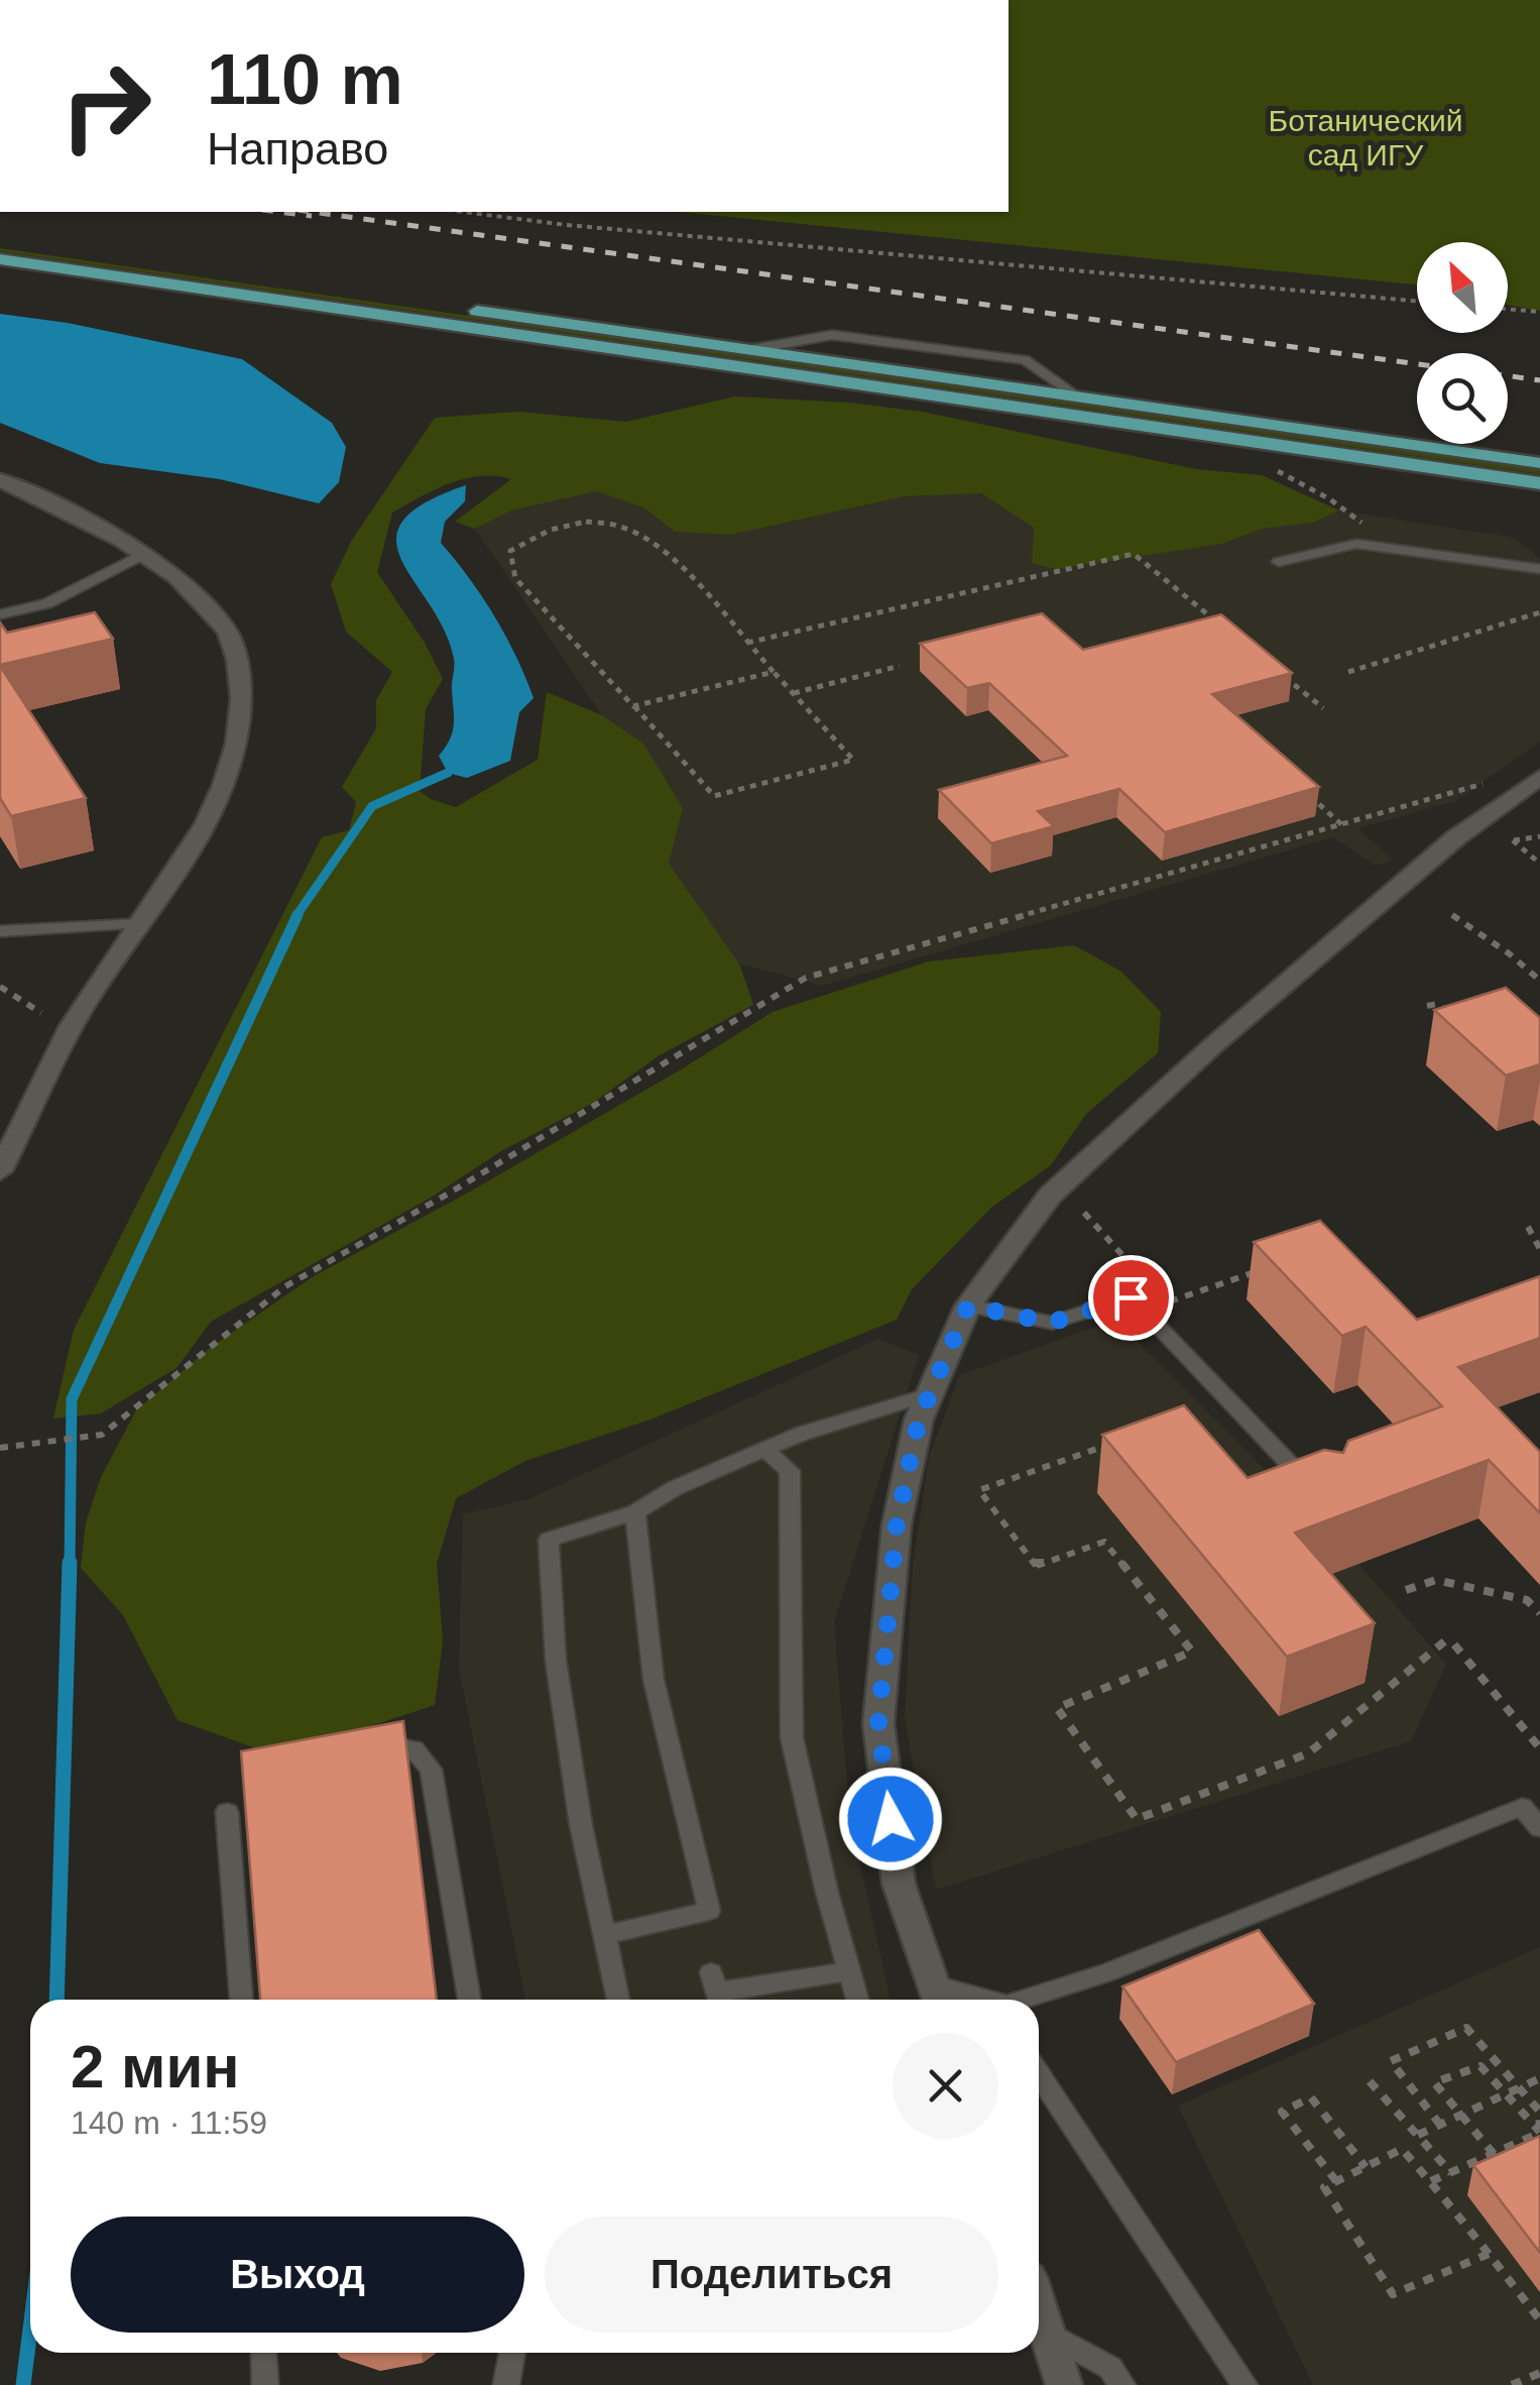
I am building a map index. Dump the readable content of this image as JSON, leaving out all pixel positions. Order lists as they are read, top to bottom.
{
  "parks": ["Ботанический сад ИГУ"],
  "north": "top left",
  "page": {
    "turn": ["110 m", "Направо"],
    "heading": ["2 мин", "140 m · 11:59"],
    "buttons": ["Выход", "Поделиться"]
  }
}
